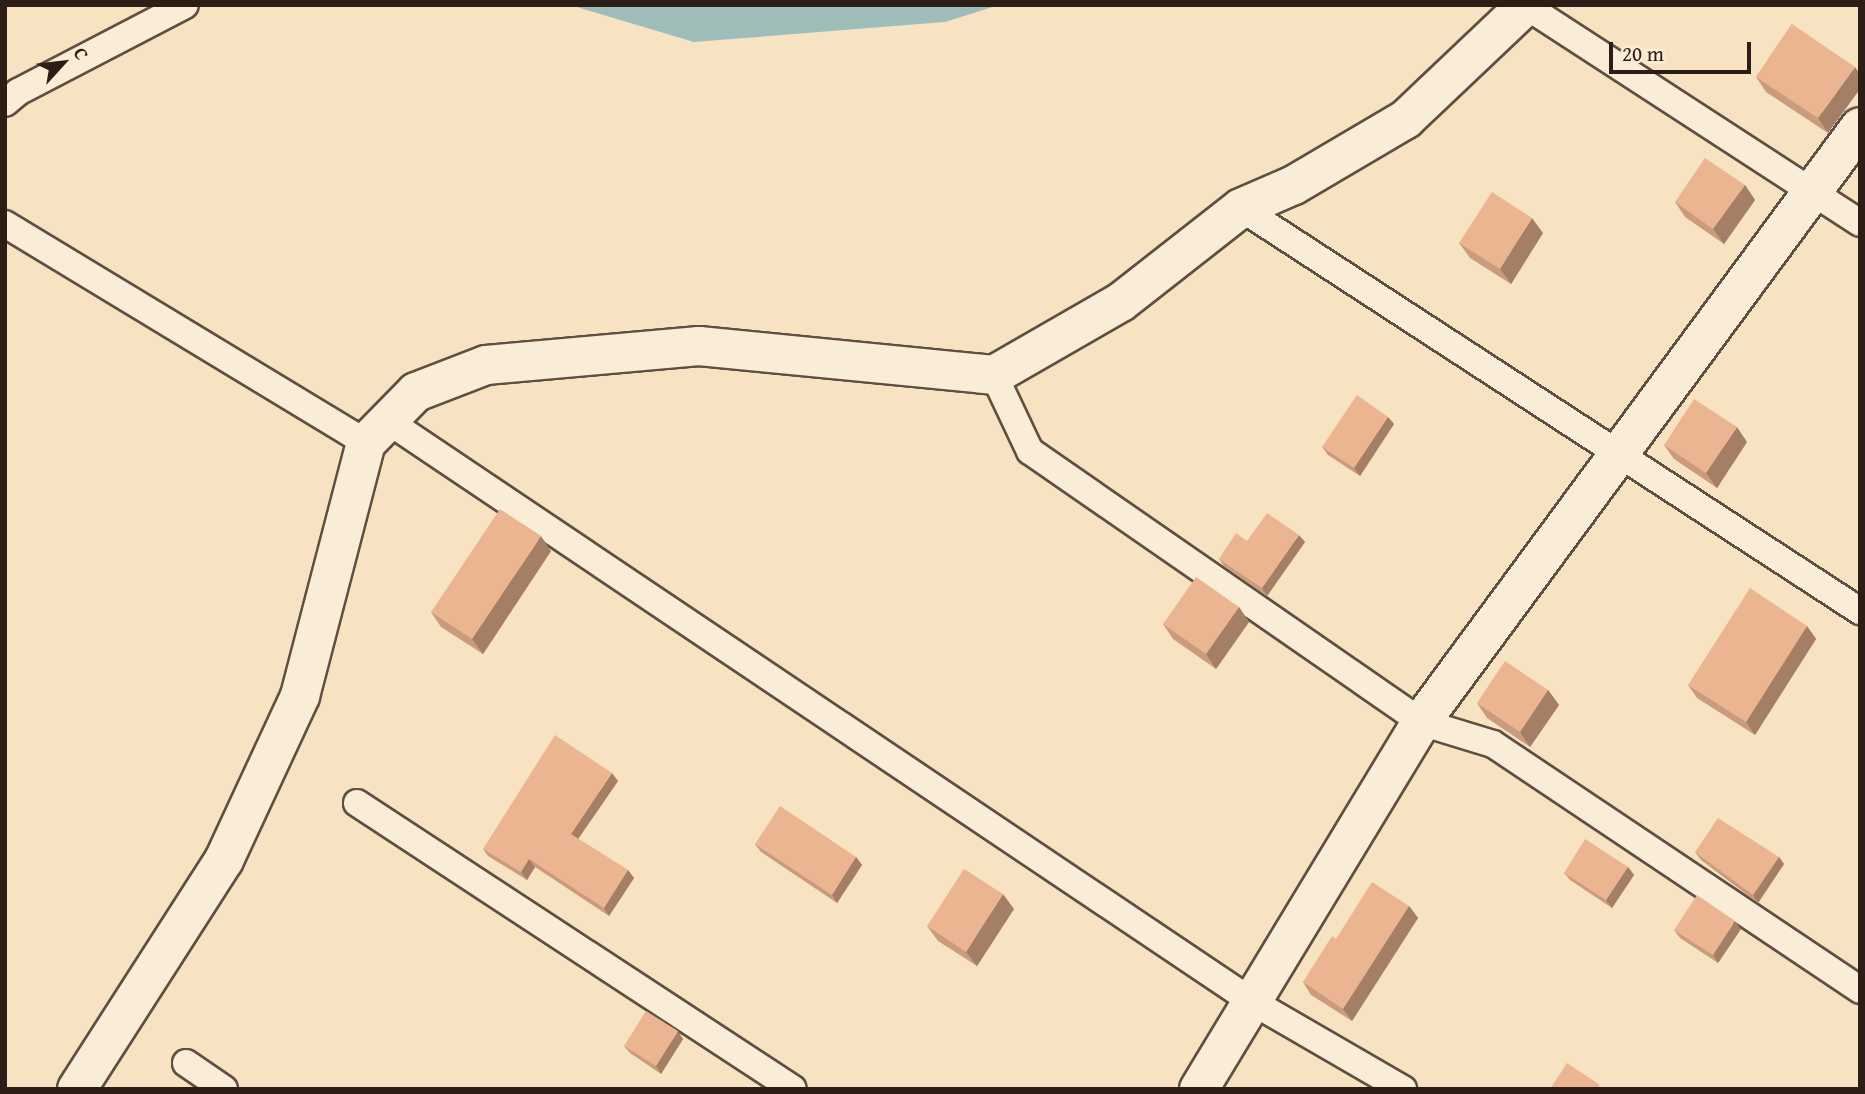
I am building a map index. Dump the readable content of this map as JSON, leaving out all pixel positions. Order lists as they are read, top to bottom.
{
  "scale_bar": "20 m",
  "north": "top right"
}
